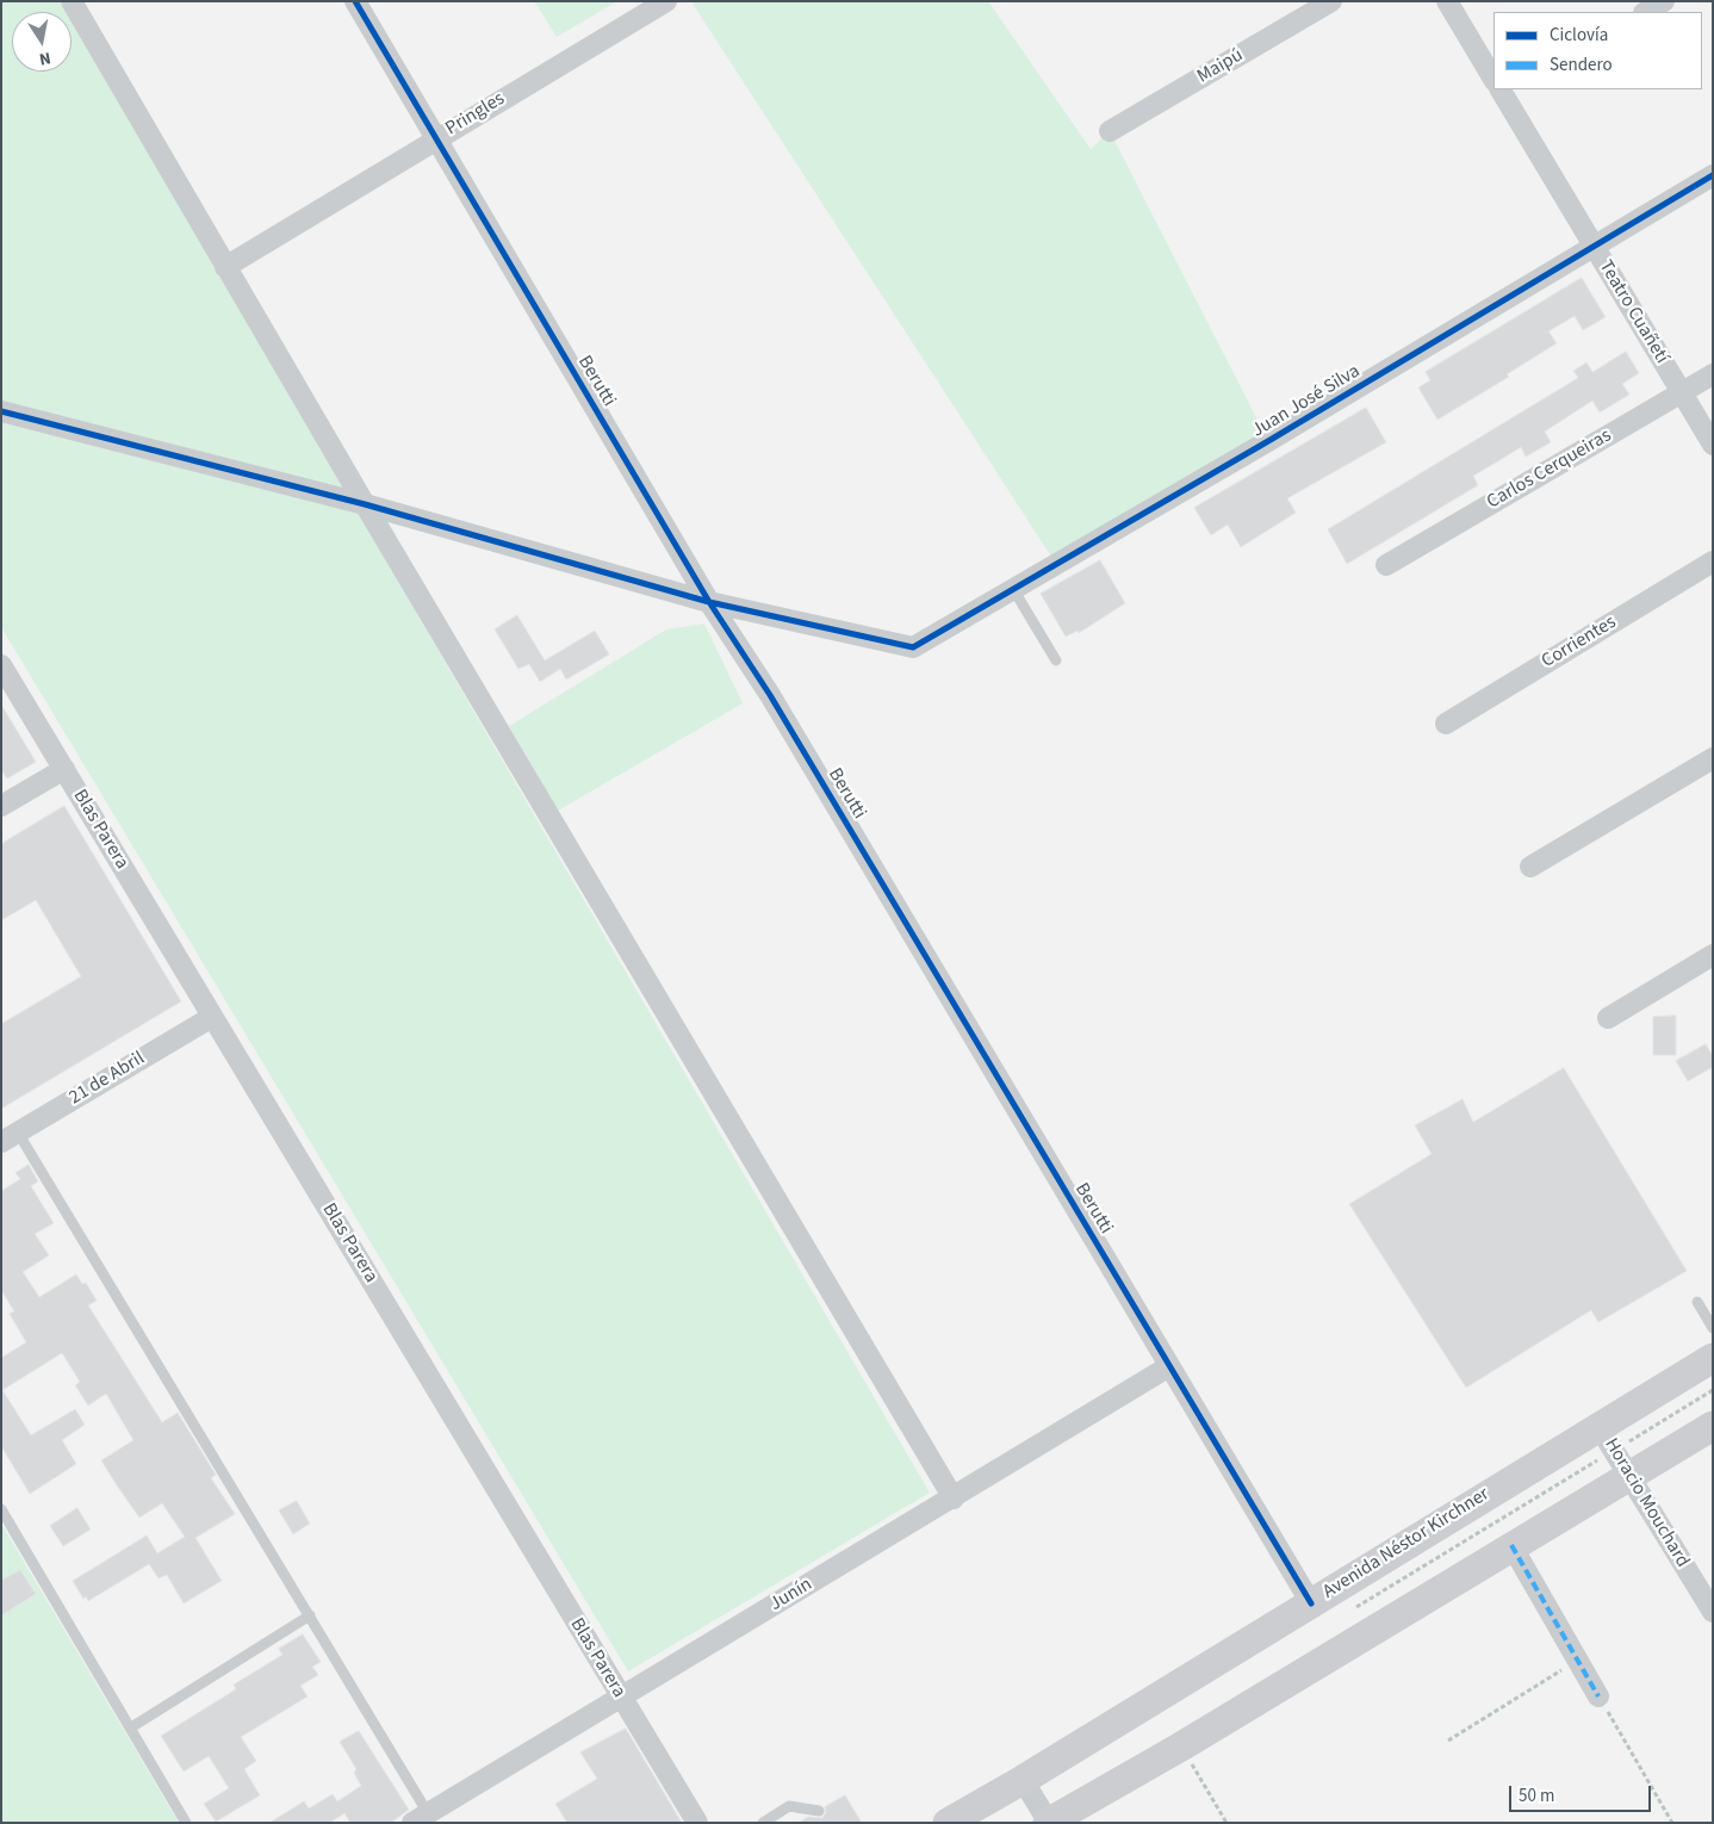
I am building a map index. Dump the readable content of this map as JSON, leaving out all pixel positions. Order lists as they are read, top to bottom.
{
  "streets": {
    "main road": ["Avenida Néstor Kirchner"],
    "street": [
      "Maipú",
      "Pringles",
      "Teatro Cuañetí",
      "Berutti",
      "Juan José Silva",
      "Carlos Cerqueiras",
      "Corrientes",
      "Blas Parera",
      "21 de Abril",
      "Horacio Mouchard",
      "Junín"
    ]
  },
  "crossings": [
    ["Pringles", "Berutti"],
    ["Teatro Cuañetí", "Juan José Silva"],
    ["Teatro Cuañetí", "Carlos Cerqueiras"],
    ["Berutti", "Juan José Silva"],
    ["Berutti", "Avenida Néstor Kirchner"],
    ["Berutti", "Junín"],
    ["Blas Parera", "21 de Abril"],
    ["Blas Parera", "Junín"],
    ["Horacio Mouchard", "Avenida Néstor Kirchner"]
  ],
  "legend": ["Ciclovía", "Sendero"],
  "scale_bar": "50 m",
  "north": "bottom"
}
